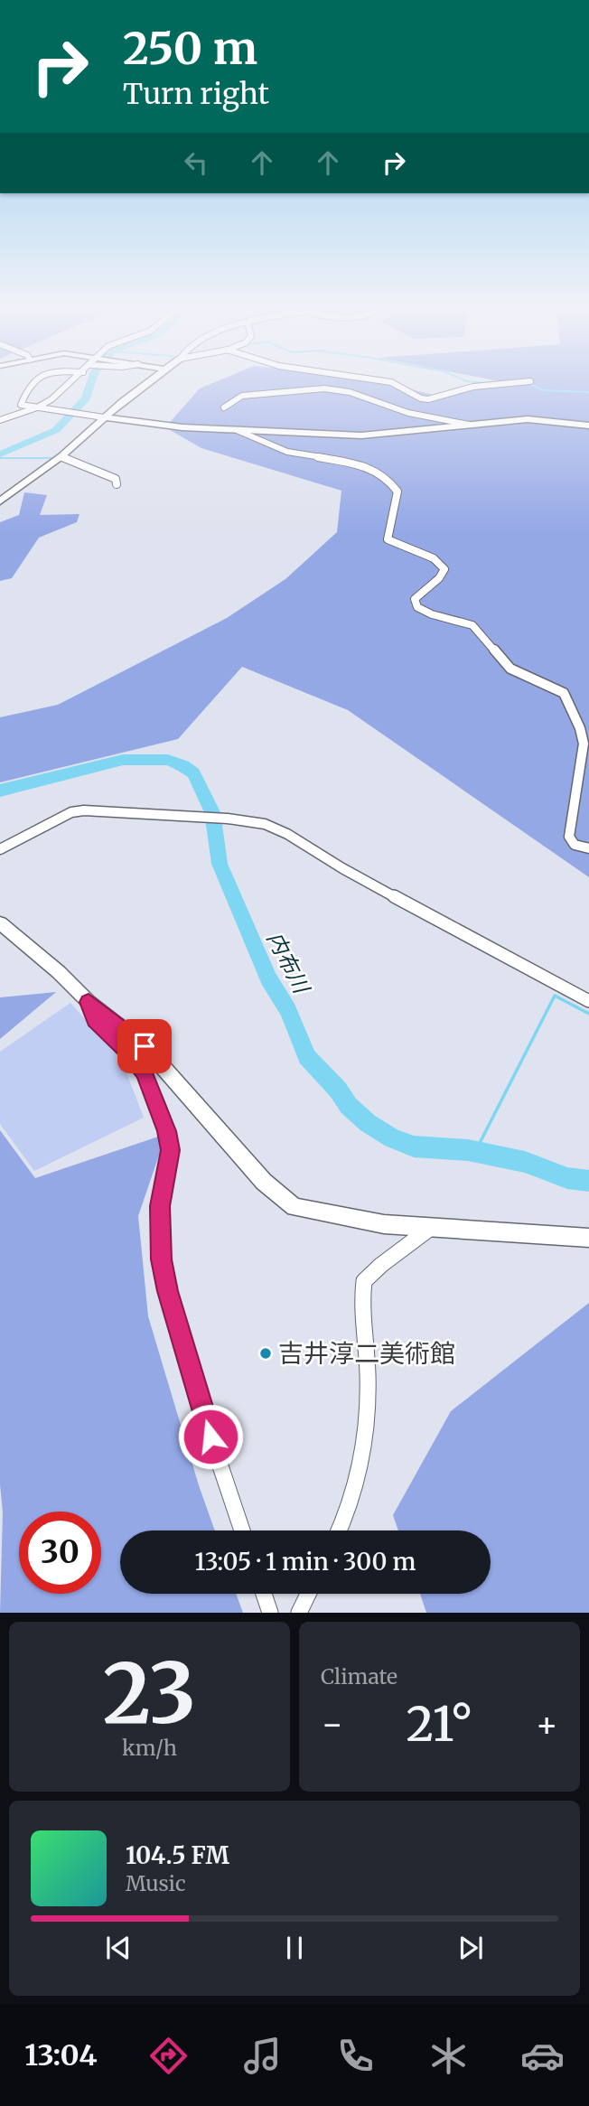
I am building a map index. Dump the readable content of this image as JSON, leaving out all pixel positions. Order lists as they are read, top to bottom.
{
  "water": ["内布川"],
  "places": ["吉井淳二美術館"],
  "page": {
    "turn": ["250 m", "Turn right"],
    "limit": "30",
    "trip": "13:05 · 1 min · 300 m",
    "tile": [
      ["23", "km/h"],
      "Climate"
    ],
    "heat": ["−", "21°", "+"],
    "song": ["104.5 FM", "Music"],
    "tabs": "13:04"
  }
}
